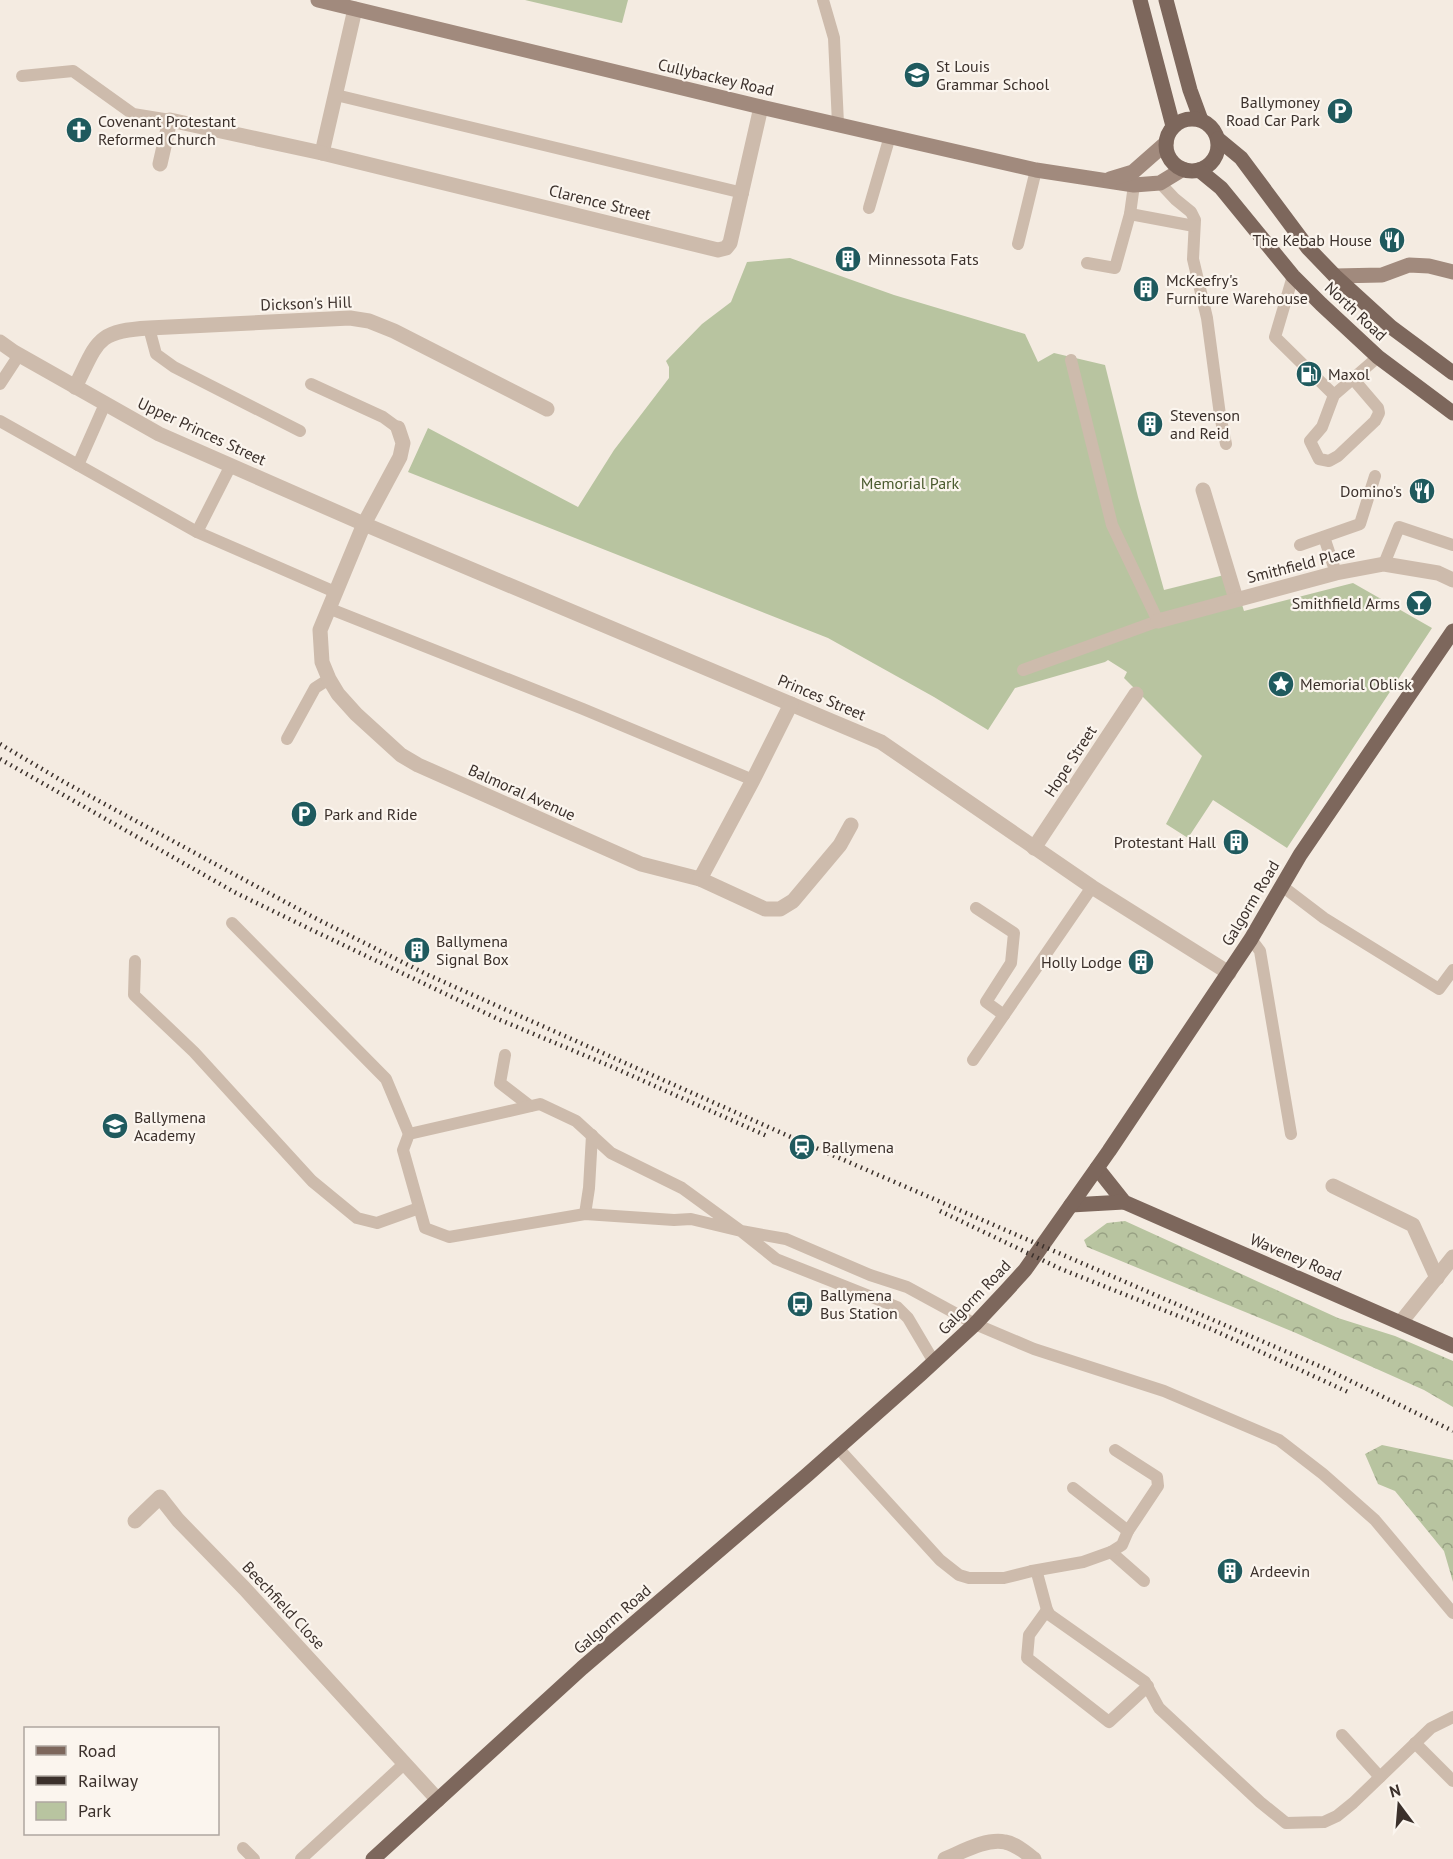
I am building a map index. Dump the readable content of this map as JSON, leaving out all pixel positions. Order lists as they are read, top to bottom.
{
  "streets": {
    "main road": [
      "Cullybackey Road",
      "North Road",
      "Galgorm Road",
      "Waveney Road"
    ],
    "street": [
      "Clarence Street",
      "Dickson's Hill",
      "Upper Princes Street",
      "Smithfield Place",
      "Princes Street",
      "Hope Street",
      "Balmoral Avenue",
      "Beechfield Close"
    ]
  },
  "crossings": [
    ["Cullybackey Road", "Clarence Street"],
    ["Cullybackey Road", "North Road"],
    ["Dickson's Hill", "Upper Princes Street"],
    ["Upper Princes Street", "Princes Street"],
    ["Upper Princes Street", "Balmoral Avenue"],
    ["Princes Street", "Hope Street"],
    ["Princes Street", "Balmoral Avenue"],
    ["Princes Street", "Galgorm Road"],
    ["Galgorm Road", "Waveney Road"],
    ["Galgorm Road", "Beechfield Close"]
  ],
  "parks": ["Memorial Park"],
  "places": {
    "school or university": ["St Louis Grammar School", "Ballymena Academy"],
    "parking": ["Ballymoney Road Car Park", "Park and Ride"],
    "church": ["Covenant Protestant Reformed Church"],
    "restaurant": ["The Kebab House", "Domino's"],
    "building": [
      "Minnessota Fats",
      "McKeefry's Furniture Warehouse",
      "Stevenson and Reid",
      "Protestant Hall",
      "Ballymena Signal Box",
      "Holly Lodge",
      "Ardeevin"
    ],
    "fuel station": ["Maxol"],
    "bar": ["Smithfield Arms"],
    "place": ["Memorial Oblisk"],
    "station": ["Ballymena"],
    "bus stop": ["Ballymena Bus Station"]
  },
  "legend": ["Road", "Railway", "Park"],
  "north": "top"
}
